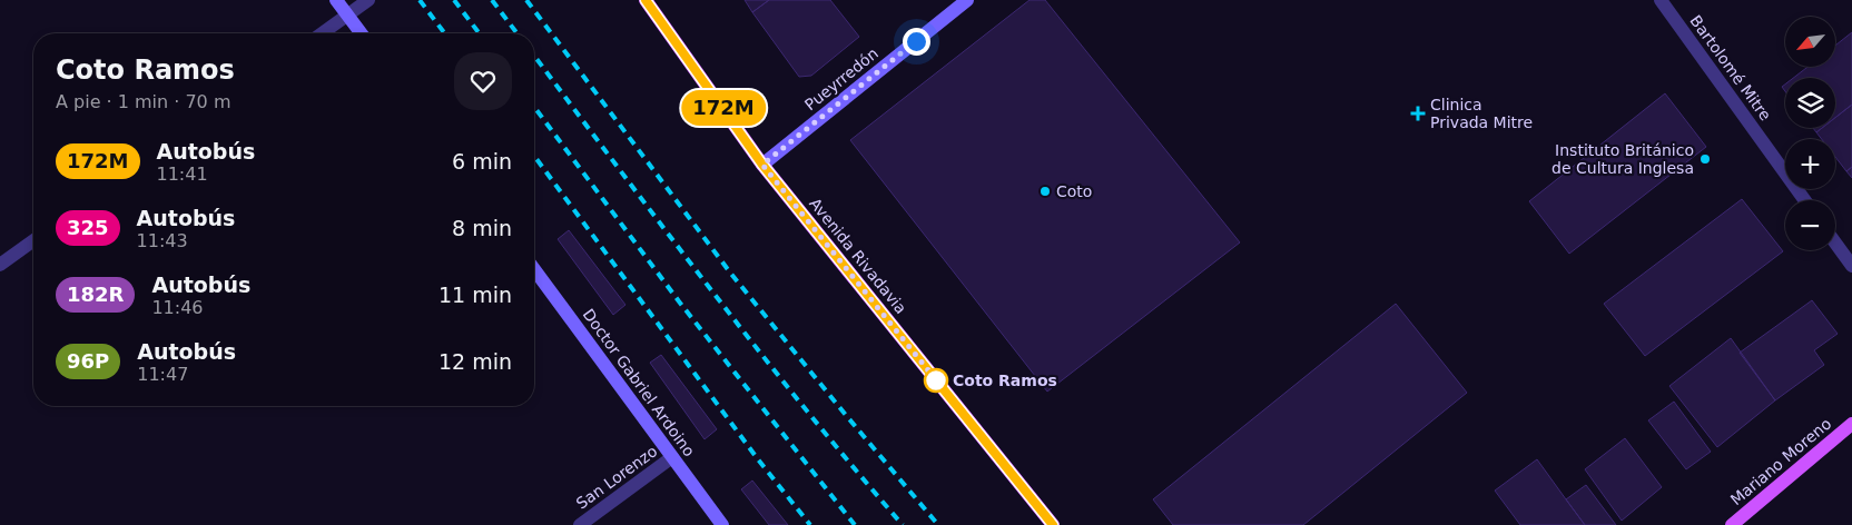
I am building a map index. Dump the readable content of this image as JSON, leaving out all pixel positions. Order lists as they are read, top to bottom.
{
  "streets": {
    "main road": [
      "Pueyrredón",
      "Avenida Rivadavia",
      "Doctor Gabriel Ardoino",
      "Mariano Moreno"
    ],
    "street": ["Bartolomé Mitre", "San Lorenzo"]
  },
  "crossings": [
    ["Pueyrredón", "Avenida Rivadavia"],
    ["Doctor Gabriel Ardoino", "San Lorenzo"]
  ],
  "places": {
    "health": ["Clinica Privada Mitre"],
    "other": ["Instituto Británico de Cultura Inglesa", "Coto", "Coto Ramos"]
  },
  "lines": ["bus line 172M"],
  "north": "bottom left",
  "page": {
    "on_map": "172M",
    "map_buttons": ["+", "−"],
    "heading": ["Coto Ramos", "A pie · 1 min · 70 m"],
    "list": [
      {
        "mark": "172M",
        "name": "Autobús",
        "note": "11:41",
        "value": "6 min"
      },
      {
        "mark": "325",
        "name": "Autobús",
        "note": "11:43",
        "value": "8 min"
      },
      {
        "mark": "182R",
        "name": "Autobús",
        "note": "11:46",
        "value": "11 min"
      },
      {
        "mark": "96P",
        "name": "Autobús",
        "note": "11:47",
        "value": "12 min"
      }
    ]
  }
}
